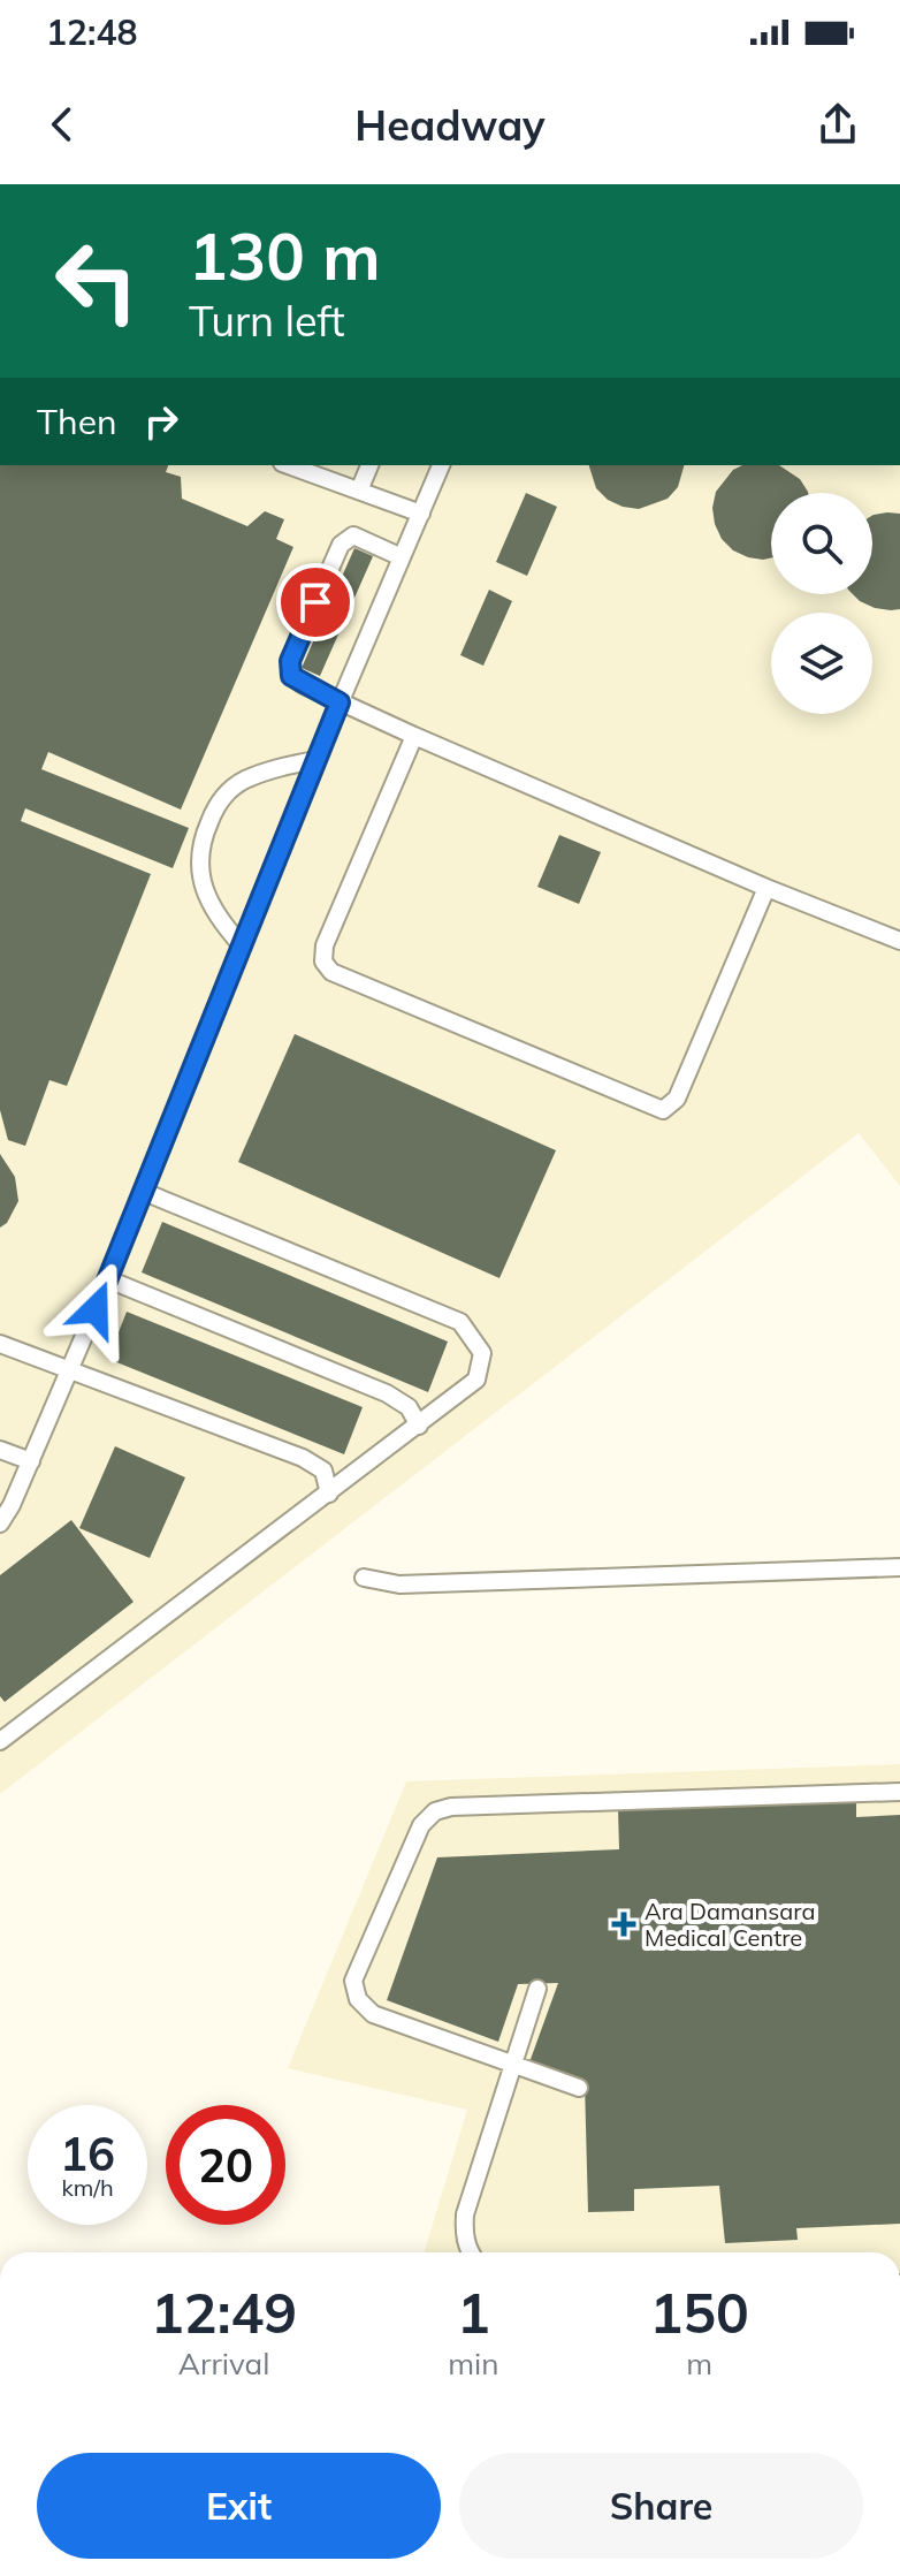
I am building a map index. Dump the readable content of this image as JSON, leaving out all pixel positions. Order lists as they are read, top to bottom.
{
  "places": {
    "health": ["Ara Damansara Medical Centre"]
  },
  "page": {
    "status": "12:48",
    "header": "Headway",
    "turn": ["130 m", "Turn left"],
    "then": "Then",
    "speed": "16 km/h",
    "limit": "20",
    "eta": [
      "12:49",
      "Arrival",
      "1",
      "min",
      "150",
      "m"
    ],
    "buttons": ["Exit", "Share"]
  }
}
